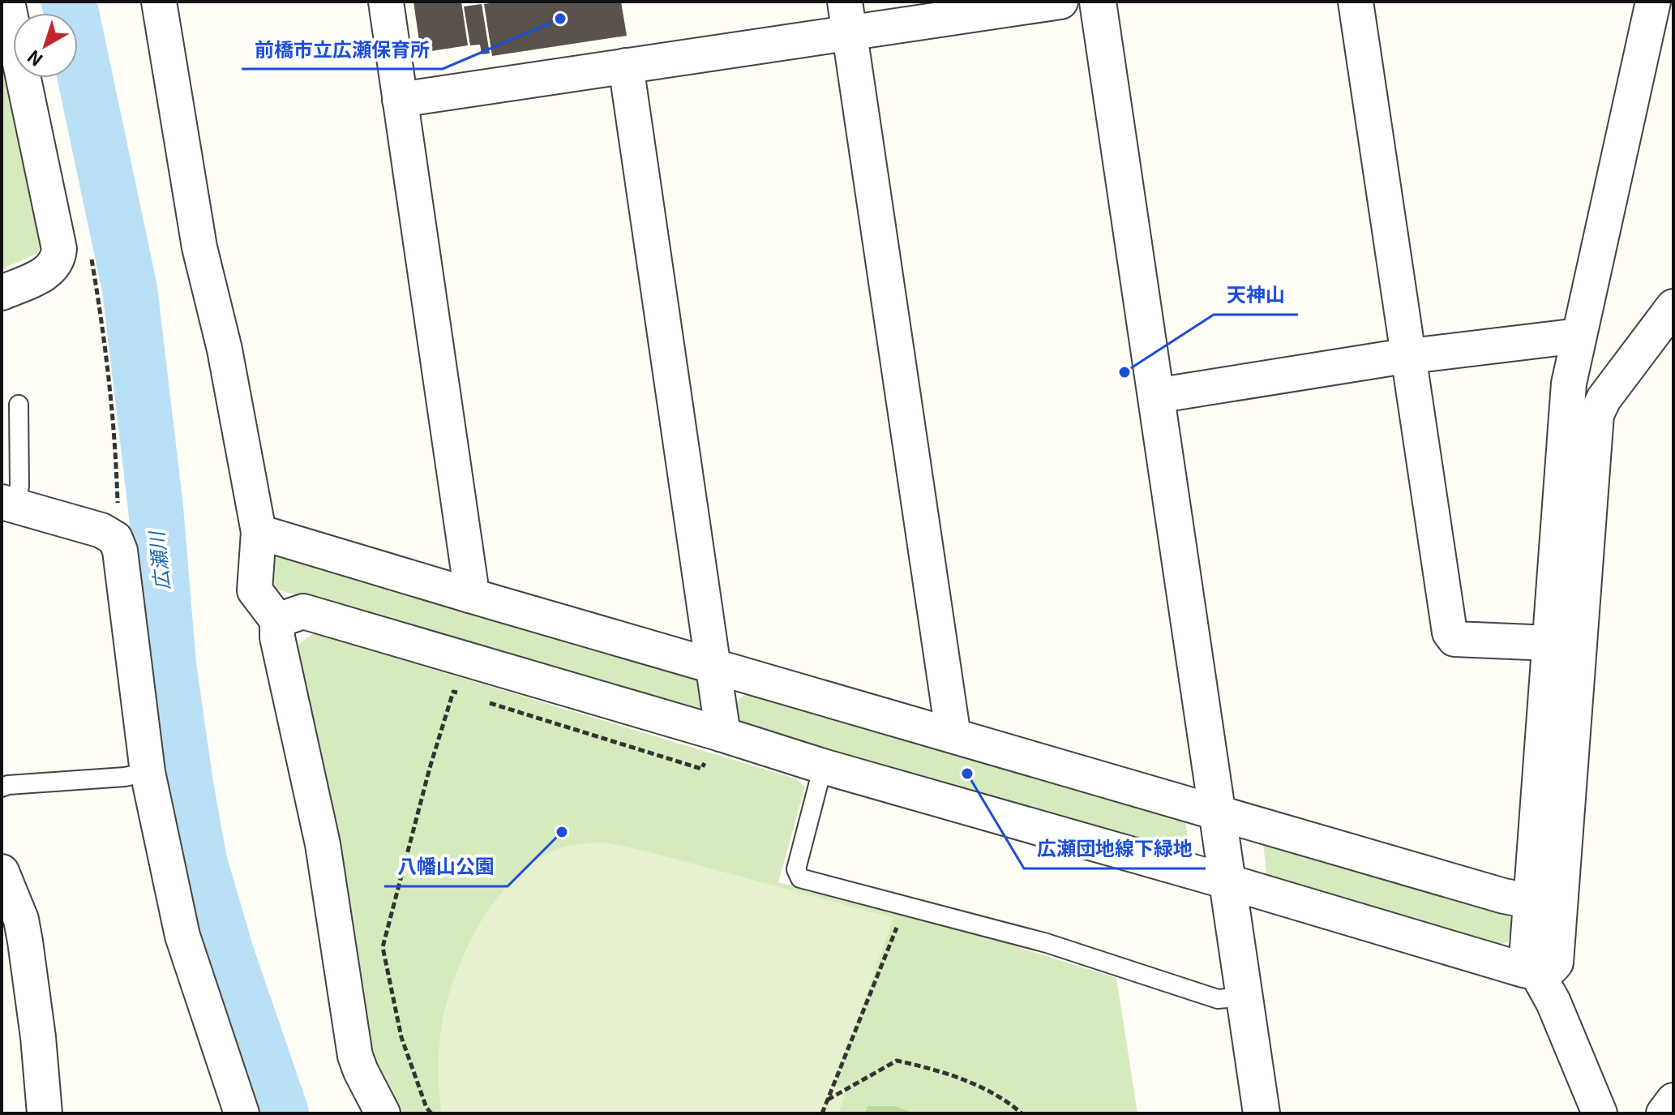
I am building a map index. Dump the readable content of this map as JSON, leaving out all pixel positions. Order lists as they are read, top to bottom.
{
  "water": ["広瀬川"],
  "places": [
    "前橋市立広瀬保育所",
    "天神山",
    "広瀬団地線下緑地",
    "八幡山公園"
  ],
  "north": "bottom left"
}
